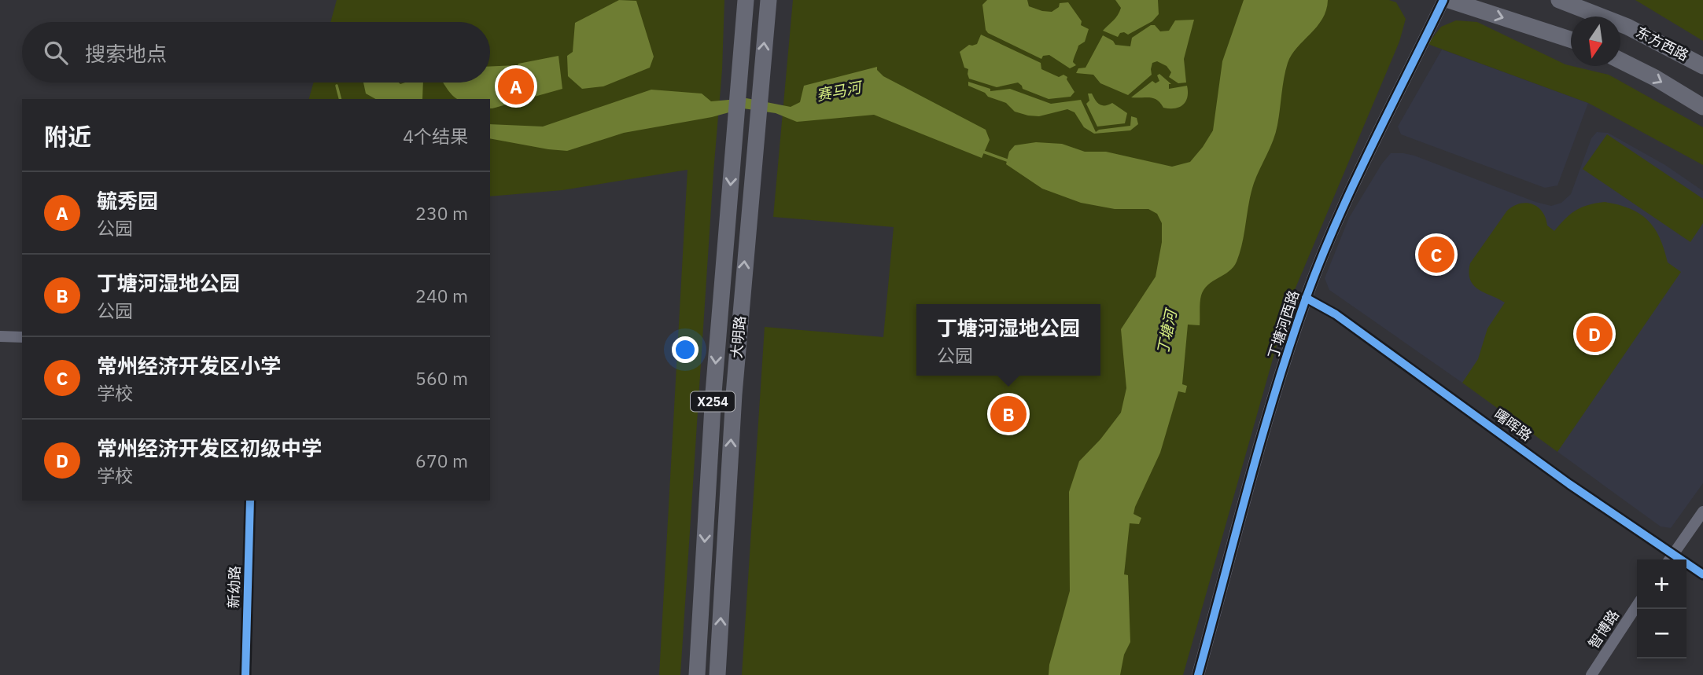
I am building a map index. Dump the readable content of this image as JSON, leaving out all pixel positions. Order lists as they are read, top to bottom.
{
  "streets": {
    "main road": ["东方西路", "大明路", "X254"],
    "street": [
      "丁塘河西路",
      "曙晖路",
      "新幼路",
      "智博路"
    ]
  },
  "crossings": [
    ["丁塘河西路", "曙晖路"]
  ],
  "water": ["赛马河", "丁塘河"],
  "north": "bottom",
  "page": {
    "search": "搜索地点",
    "pins": [
      "A",
      "C",
      "D",
      "B"
    ],
    "heading": ["附近", "4个结果"],
    "list": [
      {
        "mark": "A",
        "name": "毓秀园",
        "note": "公园",
        "value": "230 m"
      },
      {
        "mark": "B",
        "name": "丁塘河湿地公园",
        "note": "公园",
        "value": "240 m"
      },
      {
        "mark": "C",
        "name": "常州经济开发区小学",
        "note": "学校",
        "value": "560 m"
      },
      {
        "mark": "D",
        "name": "常州经济开发区初级中学",
        "note": "学校",
        "value": "670 m"
      }
    ],
    "popup": ["丁塘河湿地公园", "公园"],
    "map_buttons": ["+", "−"]
  }
}
